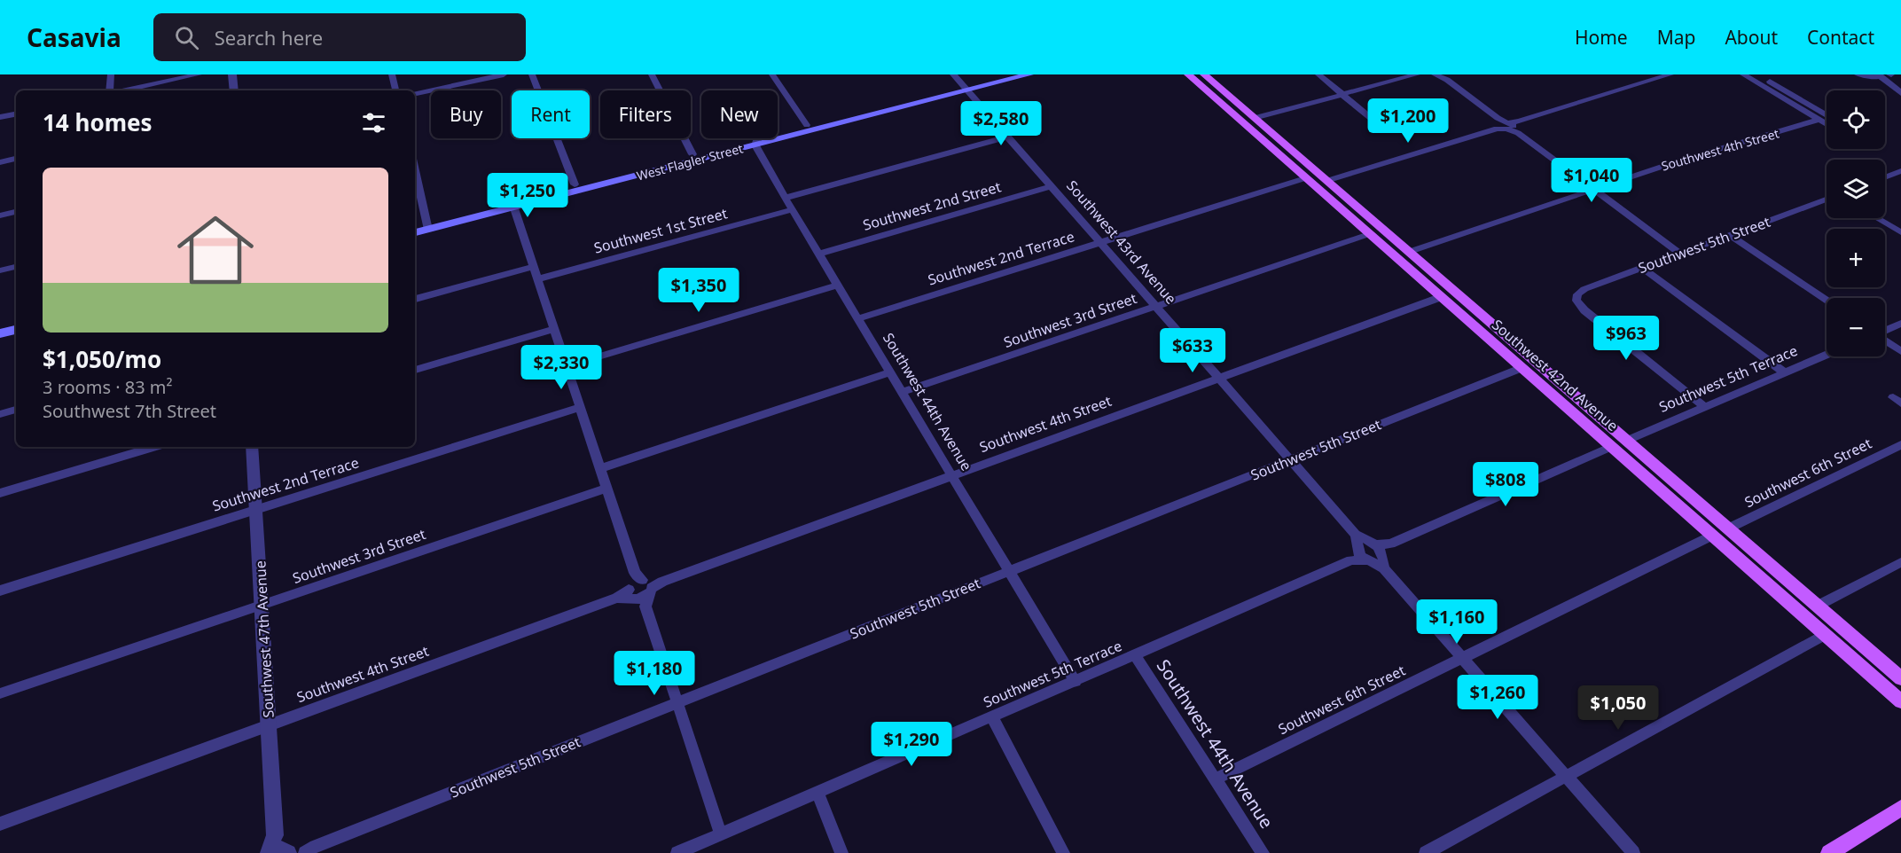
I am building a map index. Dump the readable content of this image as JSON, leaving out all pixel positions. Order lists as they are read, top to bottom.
{
  "streets": {
    "main road": ["West Flagler Street", "Southwest 42nd Avenue"],
    "street": [
      "Southwest 4th Street",
      "Southwest 2nd Street",
      "Southwest 1st Street",
      "Southwest 43rd Avenue",
      "Southwest 5th Street",
      "Southwest 2nd Terrace",
      "Southwest 3rd Street",
      "Southwest 5th Terrace",
      "Southwest 44th Avenue",
      "Southwest 6th Street",
      "Southwest 47th Avenue"
    ]
  },
  "crossings": [
    ["Southwest 4th Street", "Southwest 43rd Avenue"],
    ["Southwest 4th Street", "Southwest 42nd Avenue"],
    ["Southwest 4th Street", "Southwest 44th Avenue"],
    ["Southwest 4th Street", "Southwest 47th Avenue"],
    ["West Flagler Street", "Southwest 43rd Avenue"],
    ["West Flagler Street", "Southwest 44th Avenue"],
    ["Southwest 2nd Street", "Southwest 43rd Avenue"],
    ["Southwest 2nd Street", "Southwest 44th Avenue"],
    ["Southwest 1st Street", "Southwest 44th Avenue"],
    ["Southwest 43rd Avenue", "Southwest 5th Street"],
    ["Southwest 43rd Avenue", "Southwest 2nd Terrace"],
    ["Southwest 43rd Avenue", "Southwest 3rd Street"],
    ["Southwest 43rd Avenue", "Southwest 5th Terrace"],
    ["Southwest 43rd Avenue", "Southwest 6th Street"],
    ["Southwest 5th Street", "Southwest 42nd Avenue"],
    ["Southwest 5th Street", "Southwest 5th Terrace"],
    ["Southwest 5th Street", "Southwest 44th Avenue"],
    ["Southwest 5th Street", "Southwest 47th Avenue"],
    ["Southwest 2nd Terrace", "Southwest 42nd Avenue"],
    ["Southwest 2nd Terrace", "Southwest 44th Avenue"],
    ["Southwest 2nd Terrace", "Southwest 47th Avenue"],
    ["Southwest 3rd Street", "Southwest 42nd Avenue"],
    ["Southwest 3rd Street", "Southwest 44th Avenue"],
    ["Southwest 3rd Street", "Southwest 47th Avenue"],
    ["Southwest 42nd Avenue", "Southwest 5th Terrace"],
    ["Southwest 42nd Avenue", "Southwest 6th Street"],
    ["Southwest 5th Terrace", "Southwest 44th Avenue"],
    ["Southwest 44th Avenue", "Southwest 6th Street"]
  ],
  "page": {
    "header": "Casavia",
    "search": "Search here",
    "nav": [
      "Home",
      "Map",
      "About",
      "Contact"
    ],
    "map_buttons": ["+", "−"],
    "chip": [
      "Buy",
      "Rent",
      "Filters",
      "New"
    ],
    "heading": "14 homes",
    "price": [
      "$1,200",
      "$2,580",
      "$1,040",
      "$1,250",
      "$1,350",
      "$963",
      "$633",
      "$2,330",
      "$808",
      "$1,160",
      "$1,180",
      "$1,260",
      "$1,050",
      "$1,290"
    ],
    "list": [
      {
        "name": "$1,050/mo",
        "note": "3 rooms · 83 m² · Southwest 7th Street"
      }
    ]
  }
}
